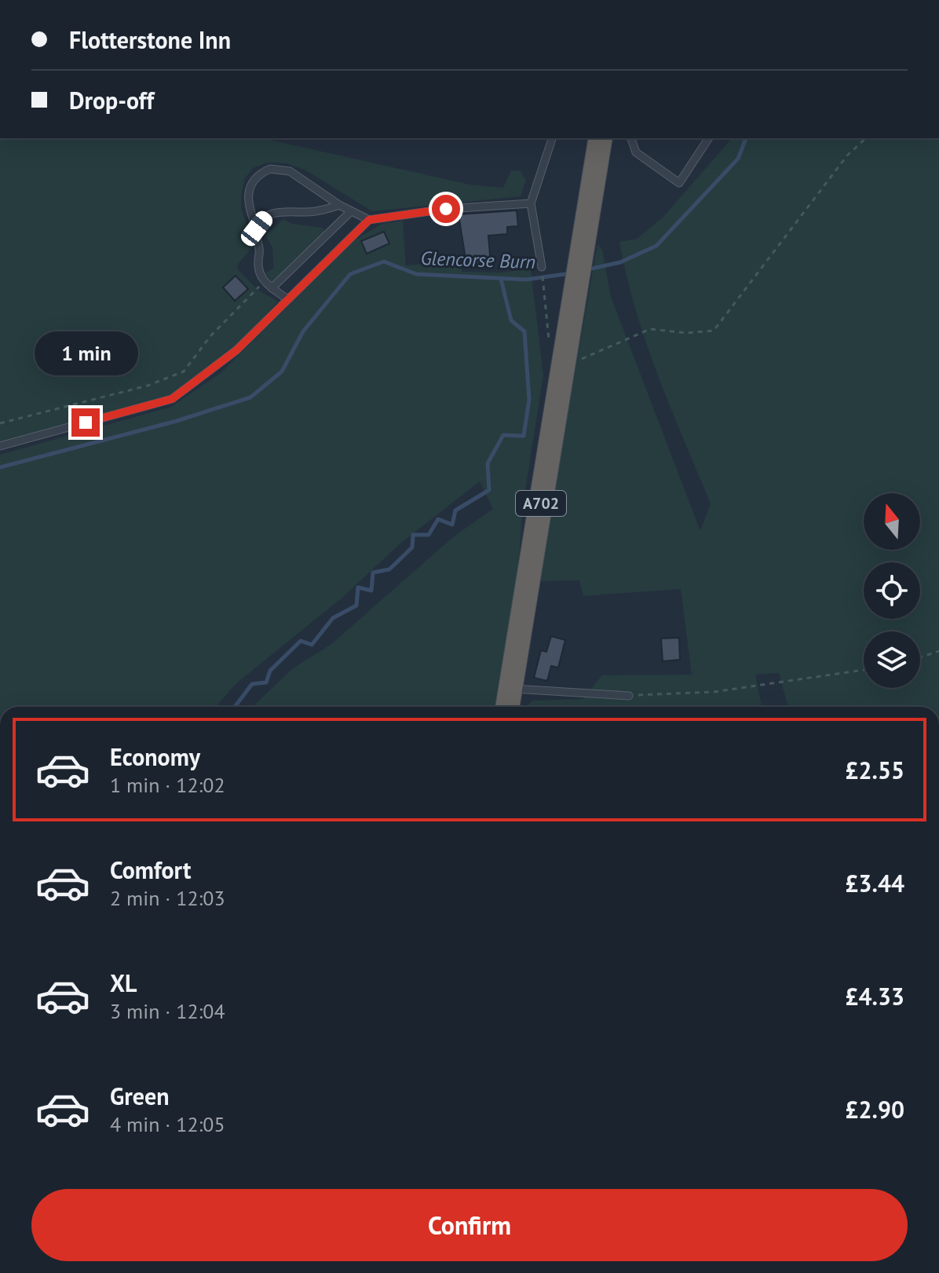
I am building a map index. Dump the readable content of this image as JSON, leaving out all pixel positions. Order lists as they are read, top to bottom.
{
  "streets": {
    "highway": ["A702"]
  },
  "water": ["Glencorse Burn"],
  "north": "top",
  "page": {
    "banner": ["Flotterstone Inn", "Drop-off"],
    "bubble": "1 min",
    "list": [
      {
        "name": "Economy",
        "note": "1 min · 12:02",
        "value": "£2.55"
      },
      {
        "name": "Comfort",
        "note": "2 min · 12:03",
        "value": "£3.44"
      },
      {
        "name": "XL",
        "note": "3 min · 12:04",
        "value": "£4.33"
      },
      {
        "name": "Green",
        "note": "4 min · 12:05",
        "value": "£2.90"
      }
    ],
    "buttons": "Confirm"
  }
}
